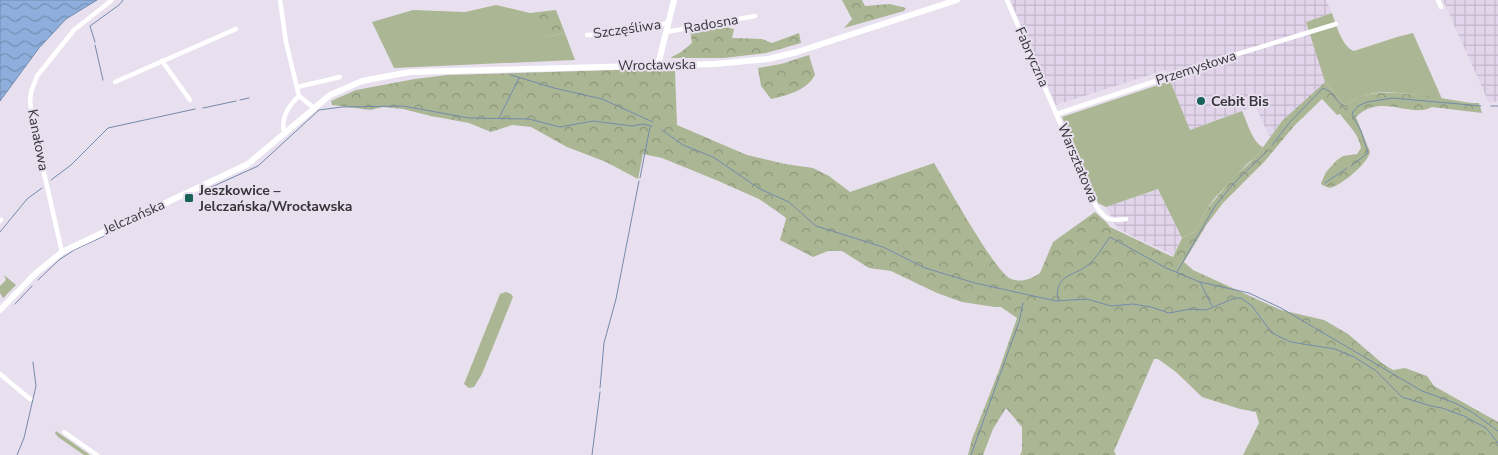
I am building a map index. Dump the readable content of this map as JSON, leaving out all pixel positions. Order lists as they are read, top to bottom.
{
  "streets": {
    "main road": ["Wrocławska", "Jelczańska"],
    "street": [
      "Radosna",
      "Szczęśliwa",
      "Fabryczna",
      "Przemysłowa",
      "Kanałowa",
      "Warsztatowa"
    ]
  },
  "crossings": [
    ["Fabryczna", "Przemysłowa"],
    ["Fabryczna", "Warsztatowa"],
    ["Wrocławska", "Jelczańska"],
    ["Przemysłowa", "Warsztatowa"],
    ["Kanałowa", "Jelczańska"]
  ],
  "places": {
    "other": ["Cebit Bis"],
    "transit": ["Jeszkowice – Jelczańska/Wrocławska"]
  }
}
